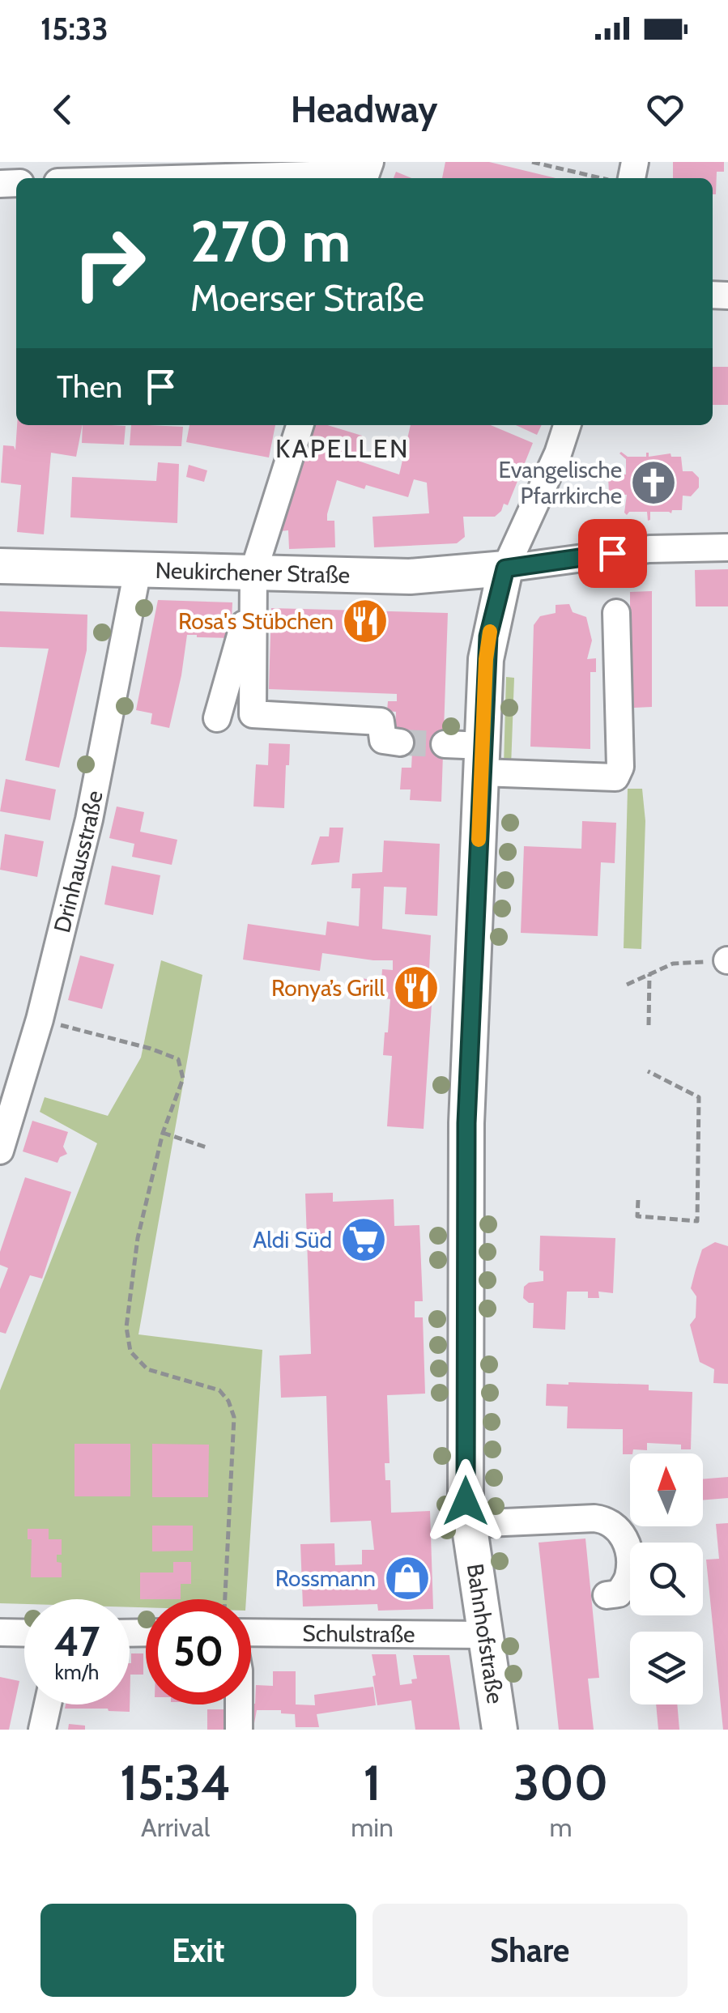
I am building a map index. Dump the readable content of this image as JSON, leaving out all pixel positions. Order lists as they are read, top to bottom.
{
  "streets": {
    "main road": ["Neukirchener Straße", "Bahnhofstraße"],
    "street": ["Drinhausstraße", "Schulstraße"]
  },
  "crossings": [
    ["Neukirchener Straße", "Drinhausstraße"],
    ["Neukirchener Straße", "Bahnhofstraße"],
    ["Schulstraße", "Bahnhofstraße"]
  ],
  "districts": ["KAPELLEN"],
  "places": {
    "church": ["Evangelische Pfarrkirche"],
    "restaurant": ["Rosa's Stübchen", "Ronya’s Grill"],
    "supermarket": ["Aldi Süd"],
    "shop": ["Rossmann"]
  },
  "north": "top",
  "page": {
    "status": "15:33",
    "header": "Headway",
    "turn": ["270 m", "Moerser Straße"],
    "then": "Then",
    "speed": "47 km/h",
    "limit": "50",
    "eta": [
      "15:34",
      "Arrival",
      "1",
      "min",
      "300",
      "m"
    ],
    "buttons": ["Exit", "Share"]
  }
}
